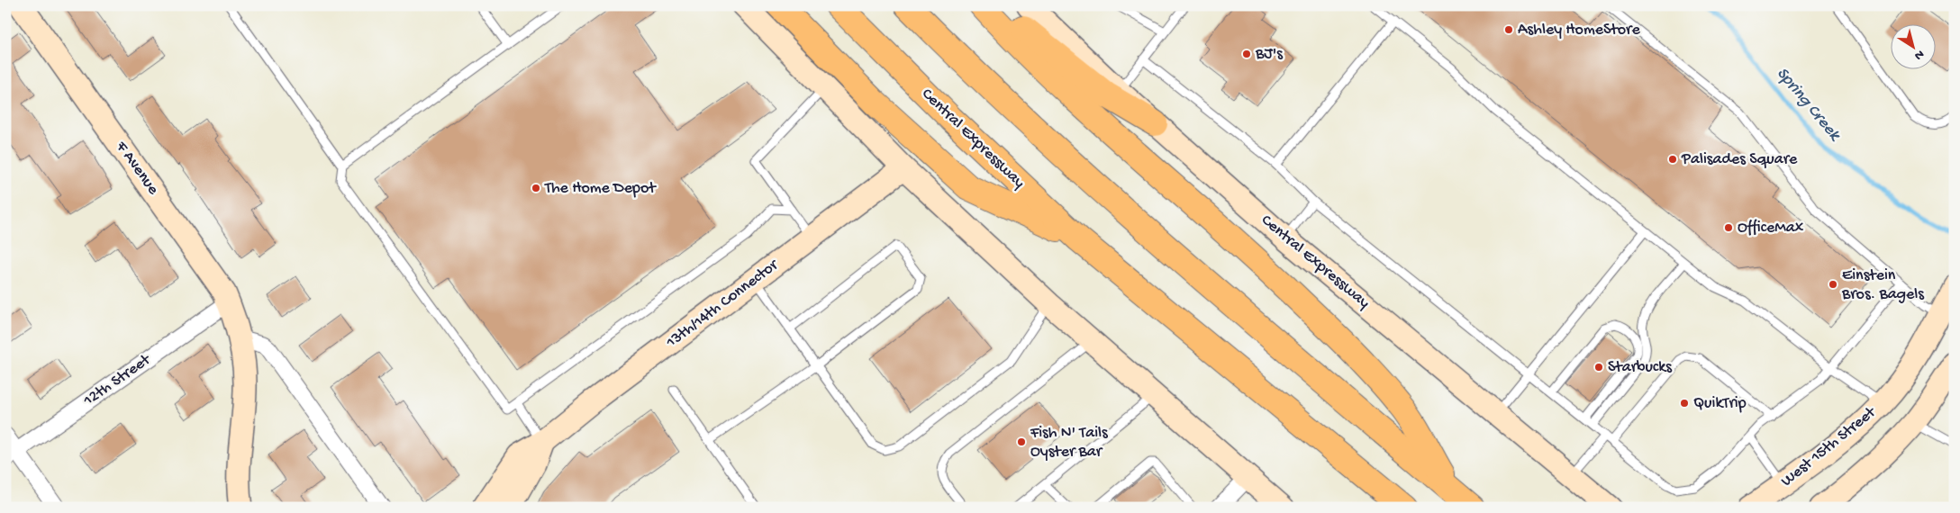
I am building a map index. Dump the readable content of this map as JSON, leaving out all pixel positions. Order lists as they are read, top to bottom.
{
  "streets": {
    "highway": ["Central Expressway"],
    "main road": ["F Avenue", "13th/14th Connector", "West 15th Street"],
    "street": ["12th Street"]
  },
  "crossings": [
    ["F Avenue", "12th Street"]
  ],
  "water": ["Spring Creek"],
  "places": [
    "Ashley HomeStore",
    "BJ's",
    "Palisades Square",
    "The Home Depot",
    "OfficeMax",
    "Einstein Bros. Bagels",
    "Starbucks",
    "QuikTrip",
    "Fish N' Tails Oyster Bar"
  ],
  "north": "bottom right"
}
